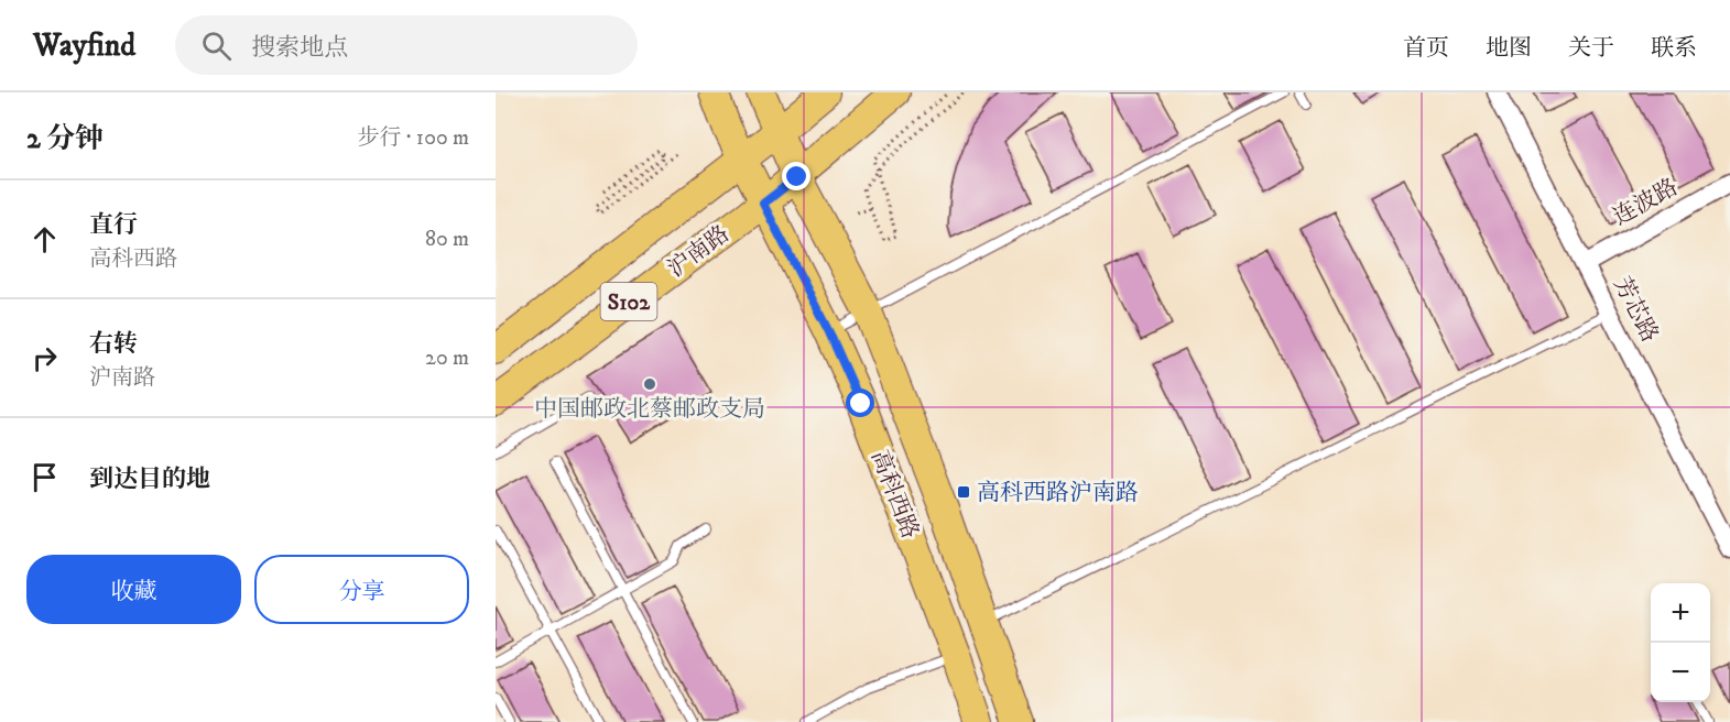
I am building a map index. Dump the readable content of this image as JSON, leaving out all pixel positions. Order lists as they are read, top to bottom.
{
  "streets": {
    "main road": ["沪南路", "S102", "高科西路"],
    "street": ["连波路", "芳芯路"]
  },
  "crossings": [
    ["连波路", "芳芯路"],
    ["沪南路", "高科西路"]
  ],
  "places": {
    "other": ["中国邮政北蔡邮政支局"],
    "transit": ["高科西路沪南路"]
  },
  "page": {
    "header": "Wayfind",
    "search": "搜索地点",
    "nav": [
      "首页",
      "地图",
      "关于",
      "联系"
    ],
    "heading": ["2 分钟", "步行 · 100 m"],
    "list": [
      ["直行", "高科西路", "80 m"],
      ["右转", "沪南路", "20 m"],
      "到达目的地"
    ],
    "buttons": ["收藏", "分享"],
    "map_buttons": ["+", "−"]
  }
}
